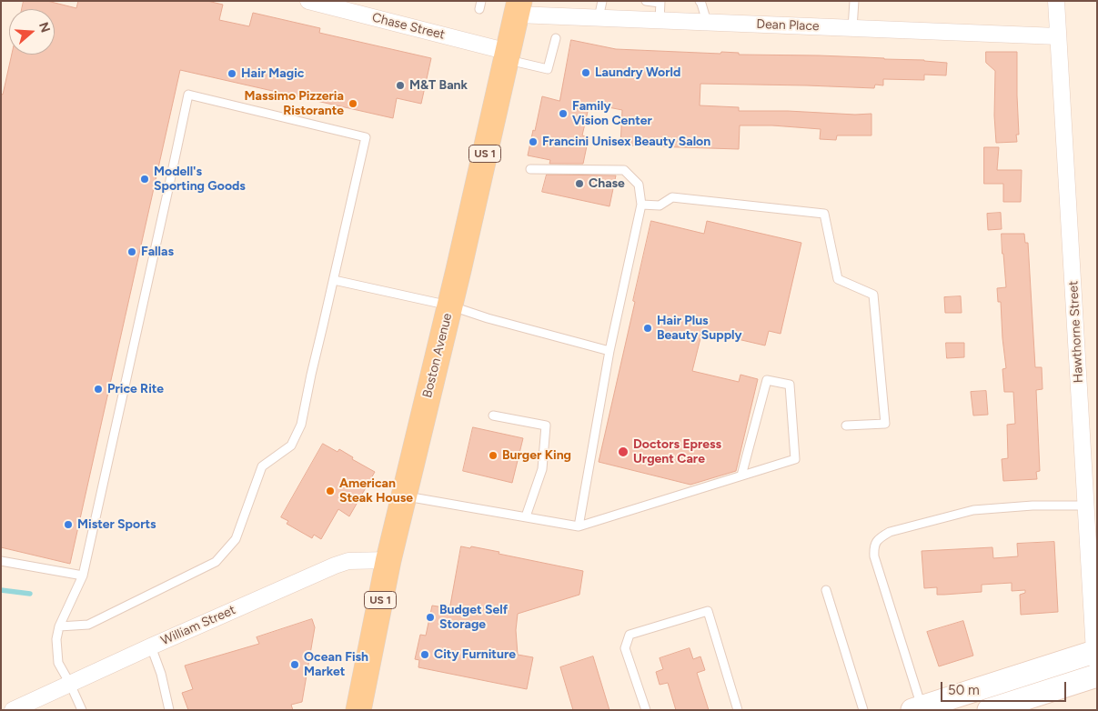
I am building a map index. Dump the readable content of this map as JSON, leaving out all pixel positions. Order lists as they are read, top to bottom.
{
  "streets": {
    "main road": ["US 1", "Boston Avenue"],
    "street": [
      "Dean Place",
      "Chase Street",
      "Hawthorne Street",
      "William Street"
    ]
  },
  "crossings": [
    ["Dean Place", "Hawthorne Street"],
    ["Dean Place", "Boston Avenue"],
    ["Chase Street", "Boston Avenue"],
    ["Boston Avenue", "William Street"]
  ],
  "places": [
    "Laundry World",
    "Hair Magic",
    "M&T Bank",
    "Massimo Pizzeria Ristorante",
    "Family Vision Center",
    "Francini Unisex Beauty Salon",
    "Modell's Sporting Goods",
    "Chase",
    "Fallas",
    "Hair Plus Beauty Supply",
    "Price Rite",
    "Doctors Epress Urgent Care",
    "Burger King",
    "American Steak House",
    "Mister Sports",
    "Budget Self Storage",
    "City Furniture",
    "Ocean Fish Market"
  ],
  "scale_bar": "50 m",
  "north": "right"
}
